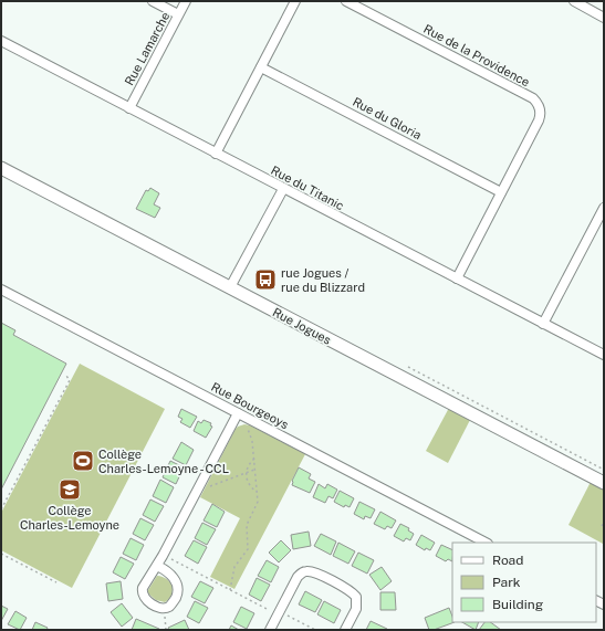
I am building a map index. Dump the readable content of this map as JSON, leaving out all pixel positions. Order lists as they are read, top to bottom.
{
  "streets": {
    "street": [
      "Rue Lamarche",
      "Rue de la Providence",
      "Rue du Gloria",
      "Rue du Titanic",
      "Rue Jogues",
      "Rue Bourgeoys"
    ]
  },
  "crossings": [
    ["Rue Lamarche", "Rue du Titanic"],
    ["Rue de la Providence", "Rue du Gloria"],
    ["Rue de la Providence", "Rue du Titanic"]
  ],
  "places": {
    "bus stop": ["rue Jogues / rue du Blizzard"],
    "sports": ["Collège Charles-Lemoyne - CCL"],
    "school or university": ["Collège Charles-Lemoyne"]
  },
  "legend": ["Road", "Park", "Building"]
}
